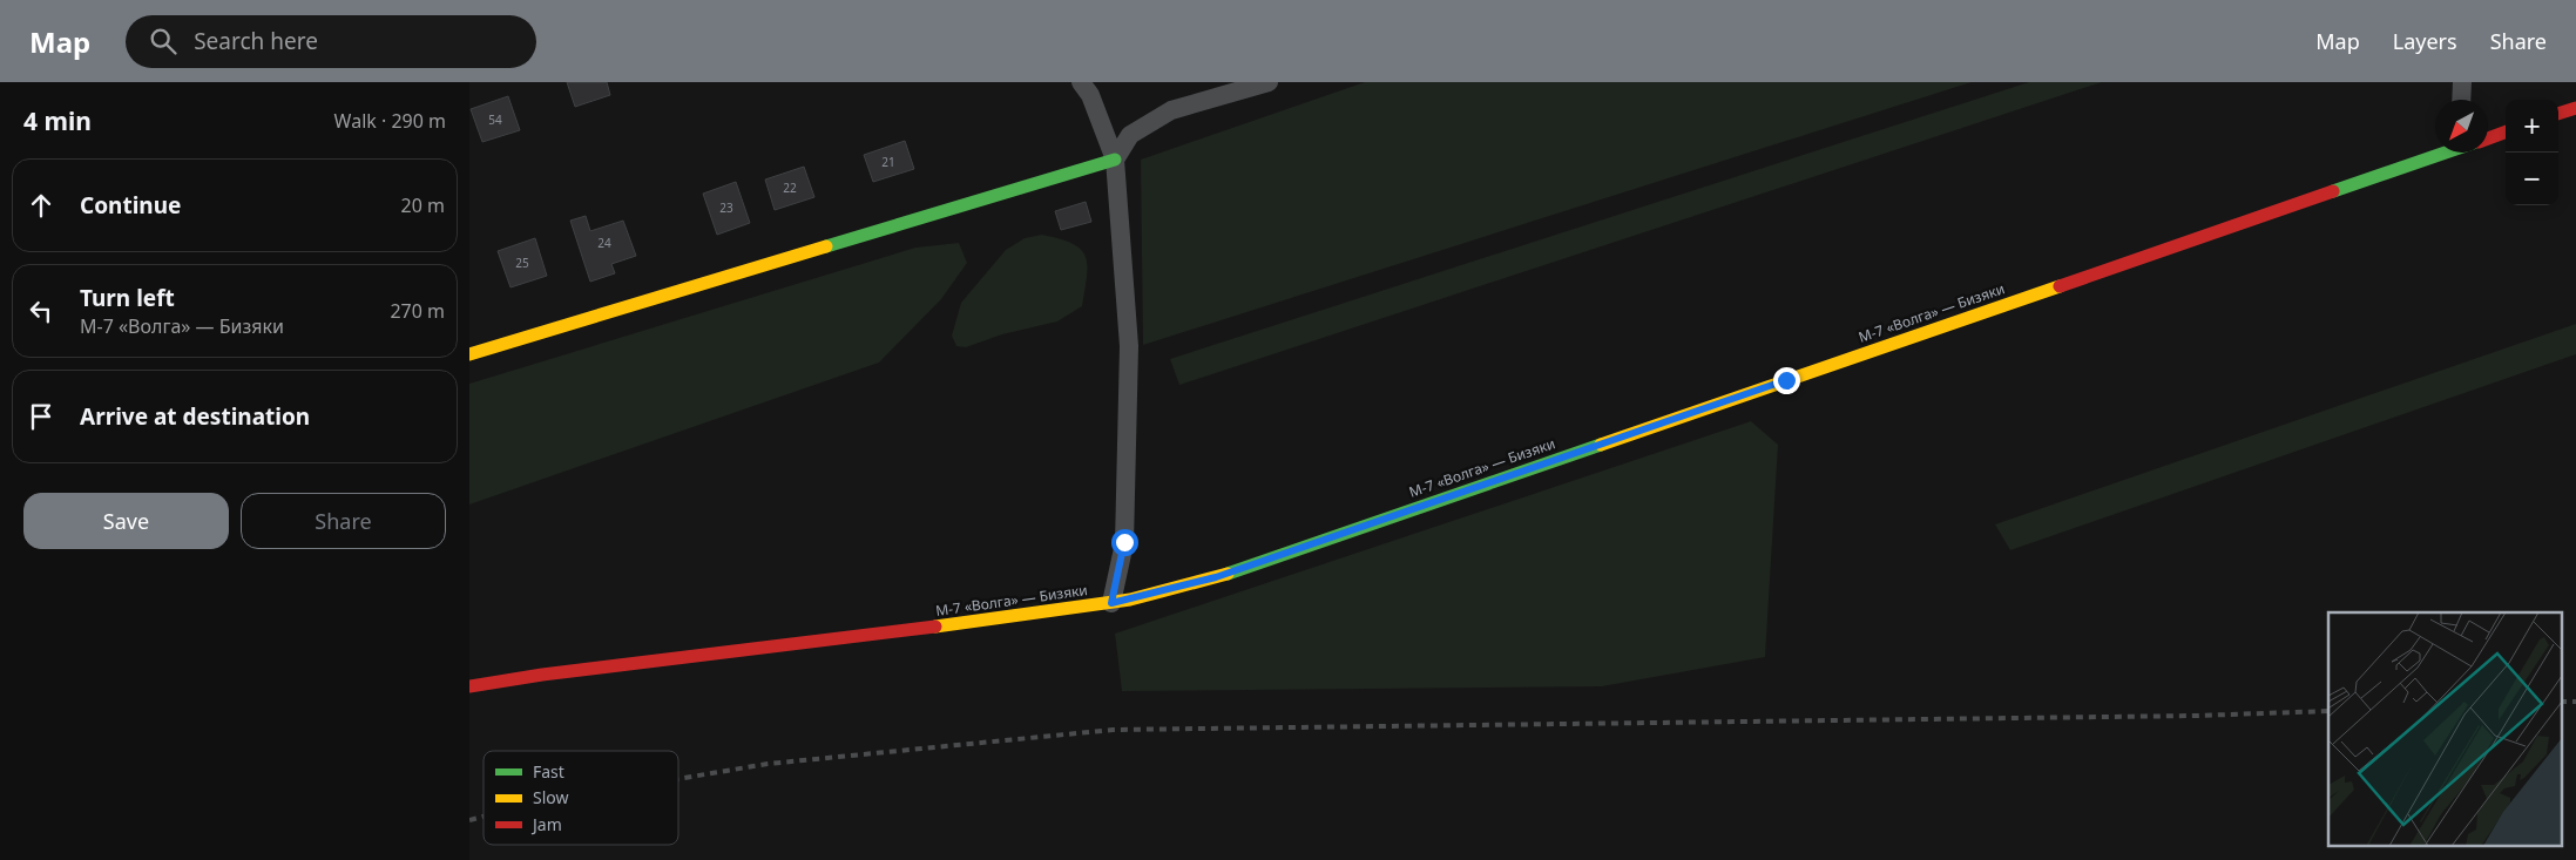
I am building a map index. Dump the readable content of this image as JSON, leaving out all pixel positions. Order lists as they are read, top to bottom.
{
  "streets": {
    "main road": ["М-7 «Волга» — Бизяки"]
  },
  "house_numbers": [
    "54",
    "21",
    "22",
    "23",
    "24",
    "25"
  ],
  "legend": ["Fast", "Slow", "Jam"],
  "north": "bottom left",
  "page": {
    "header": "Map",
    "search": "Search here",
    "nav": ["Map", "Layers", "Share"],
    "heading": ["4 min", "Walk · 290 m"],
    "map_buttons": ["+", "−"],
    "list": [
      ["Continue", "20 m"],
      ["Turn left", "М-7 «Волга» — Бизяки", "270 m"],
      "Arrive at destination"
    ],
    "buttons": ["Save", "Share"]
  }
}
